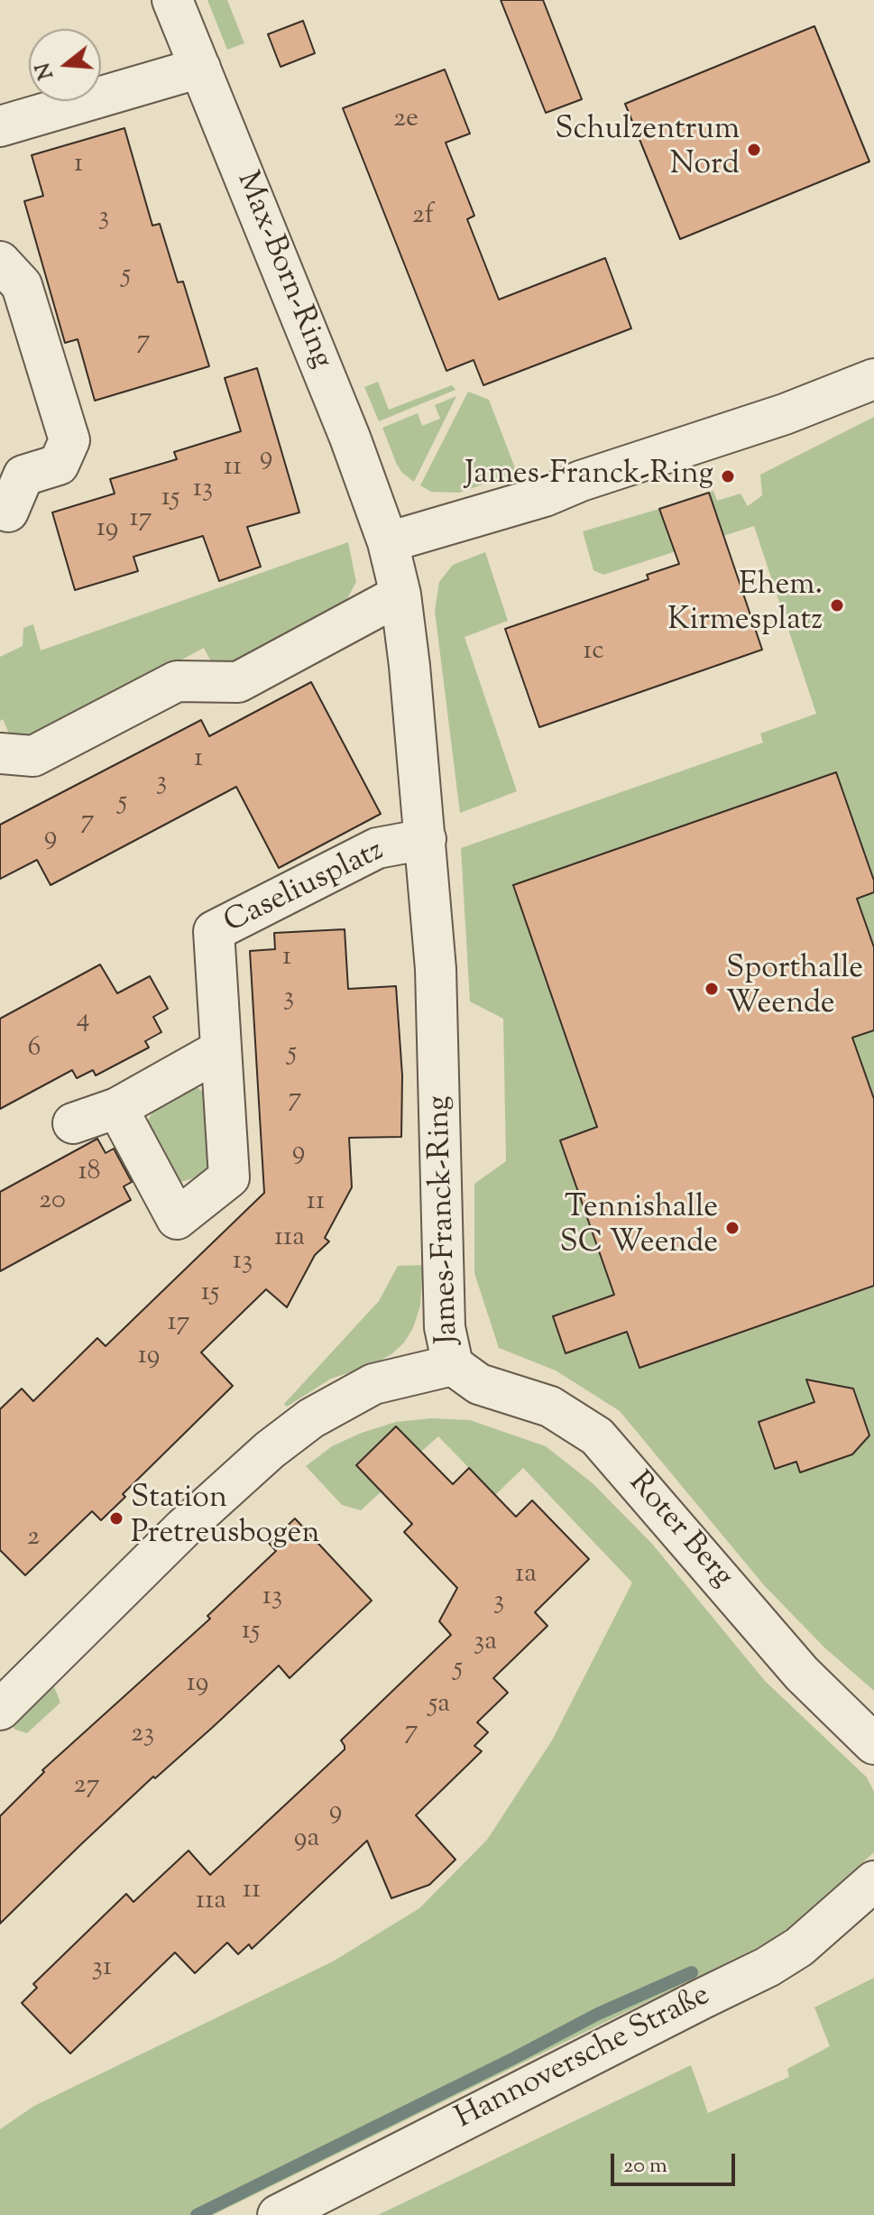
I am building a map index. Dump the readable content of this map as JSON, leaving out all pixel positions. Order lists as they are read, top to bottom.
{
  "streets": {
    "street": [
      "Max-Born-Ring",
      "Caseliusplatz",
      "James-Franck-Ring",
      "Roter Berg",
      "Hannoversche Straße"
    ]
  },
  "crossings": [
    ["Max-Born-Ring", "James-Franck-Ring"],
    ["Caseliusplatz", "James-Franck-Ring"],
    ["James-Franck-Ring", "Roter Berg"]
  ],
  "places": [
    "Schulzentrum Nord",
    "James-Franck-Ring",
    "Ehem. Kirmesplatz",
    "Sporthalle Weende",
    "Tennishalle SC Weende",
    "Station Pretreusbogen"
  ],
  "house_numbers": [
    "2e",
    "1",
    "2f",
    "3",
    "5",
    "7",
    "9",
    "11",
    "13",
    "15",
    "17",
    "19",
    "1c",
    "1",
    "3",
    "5",
    "7",
    "9",
    "1",
    "3",
    "4",
    "6",
    "5",
    "7",
    "9",
    "18",
    "20",
    "11",
    "11a",
    "13",
    "15",
    "17",
    "19",
    "2",
    "1a",
    "13",
    "3",
    "15",
    "3a",
    "5",
    "19",
    "5a",
    "7",
    "23",
    "27",
    "9",
    "9a",
    "11",
    "11a",
    "31"
  ],
  "scale_bar": "20 m",
  "north": "left"
}
